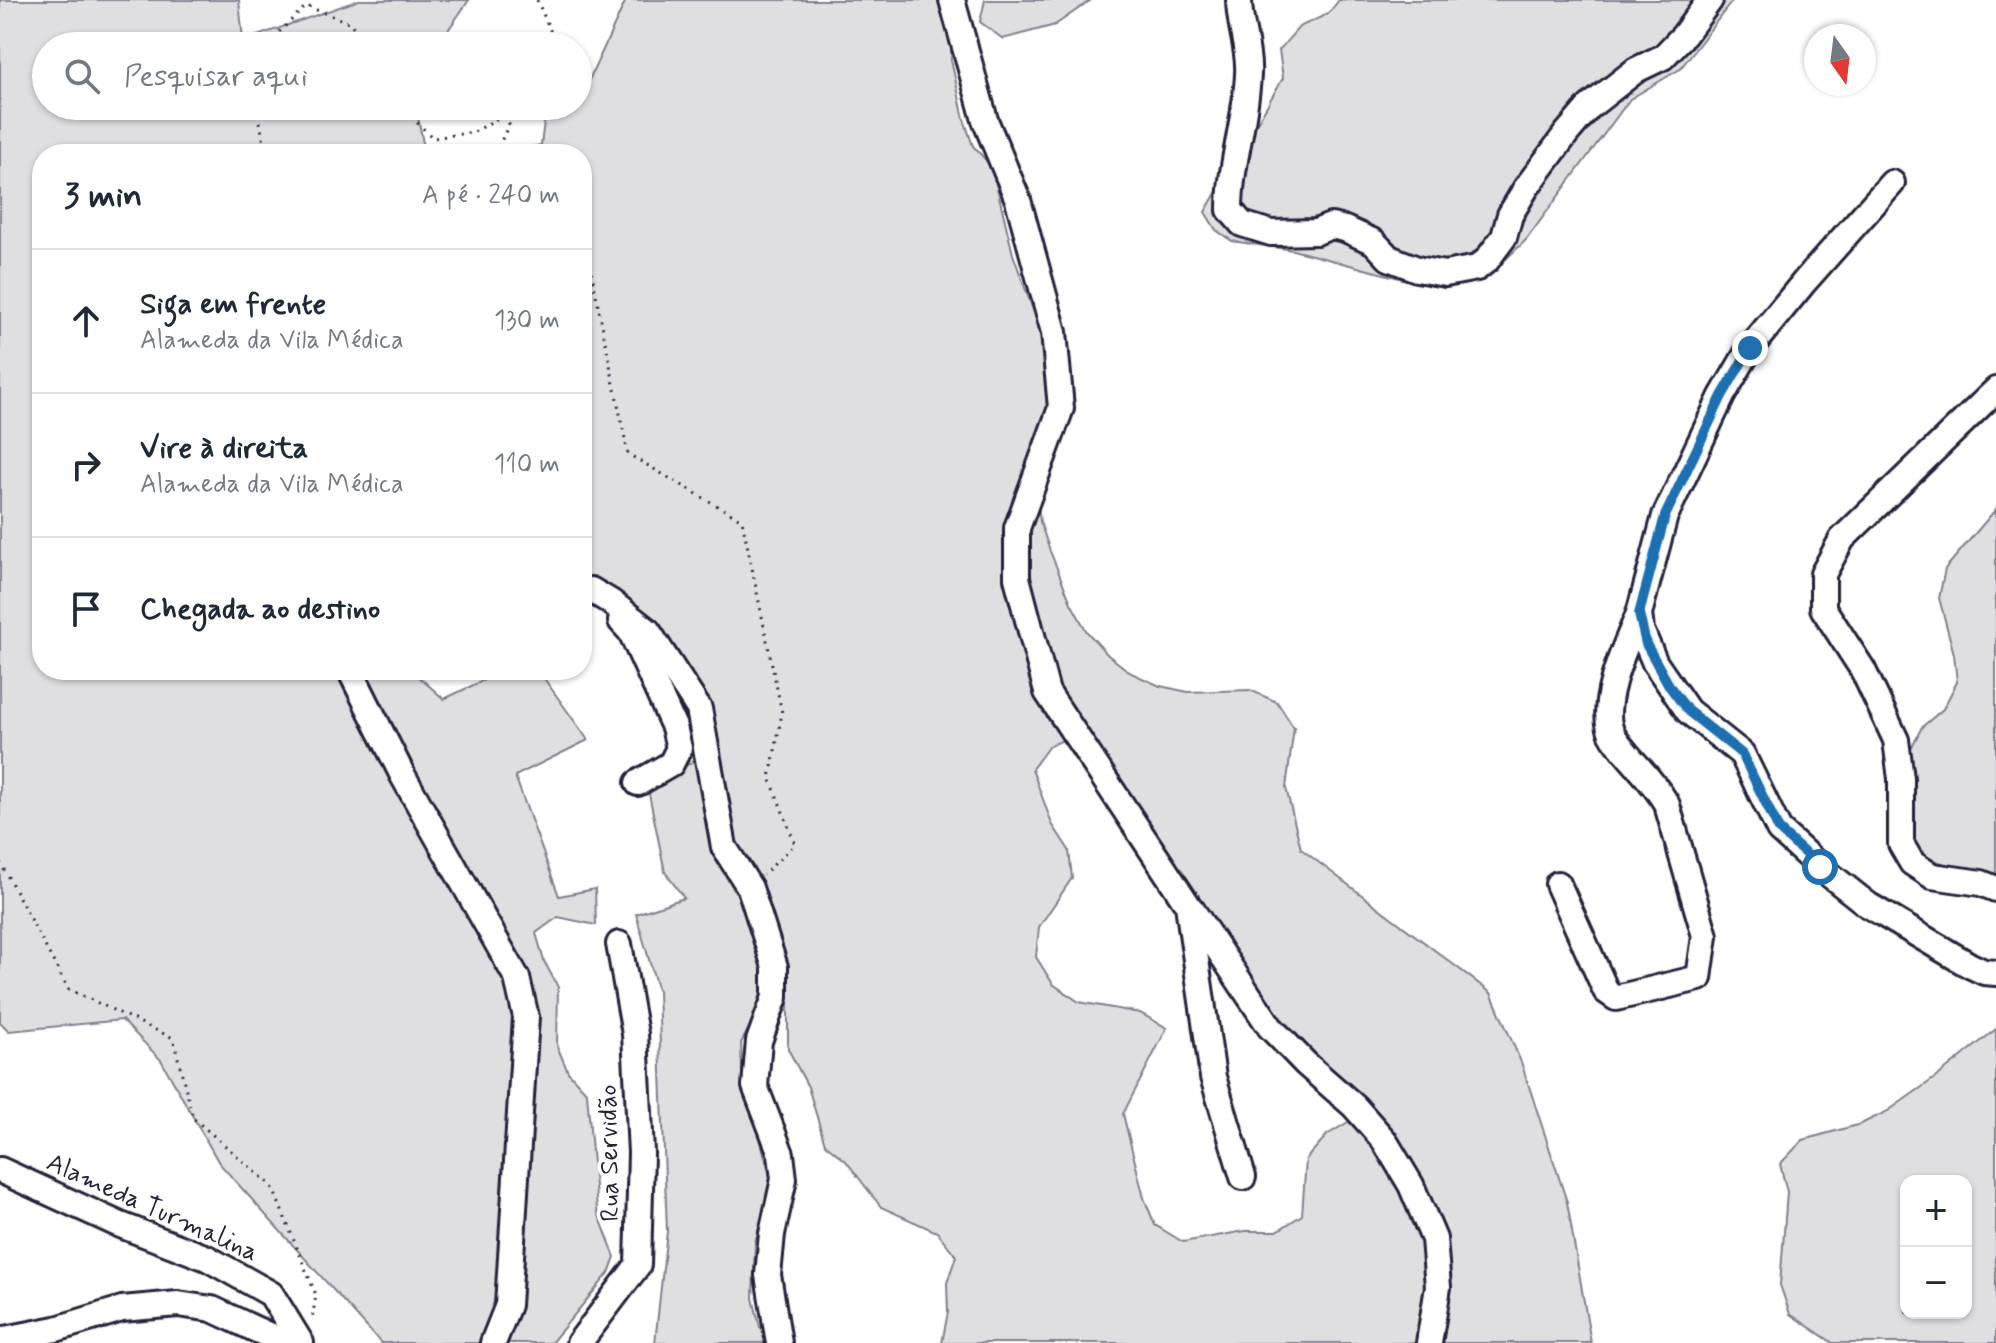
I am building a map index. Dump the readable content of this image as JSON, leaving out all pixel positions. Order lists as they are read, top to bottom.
{
  "streets": {
    "street": ["Rua Servidão", "Alameda Turmalina"]
  },
  "north": "bottom",
  "page": {
    "search": "Pesquisar aqui",
    "heading": ["3 min", "A pé · 240 m"],
    "list": [
      ["Siga em frente", "Alameda da Vila Médica", "130 m"],
      ["Vire à direita", "Alameda da Vila Médica", "110 m"],
      "Chegada ao destino"
    ],
    "map_buttons": ["+", "−"]
  }
}
